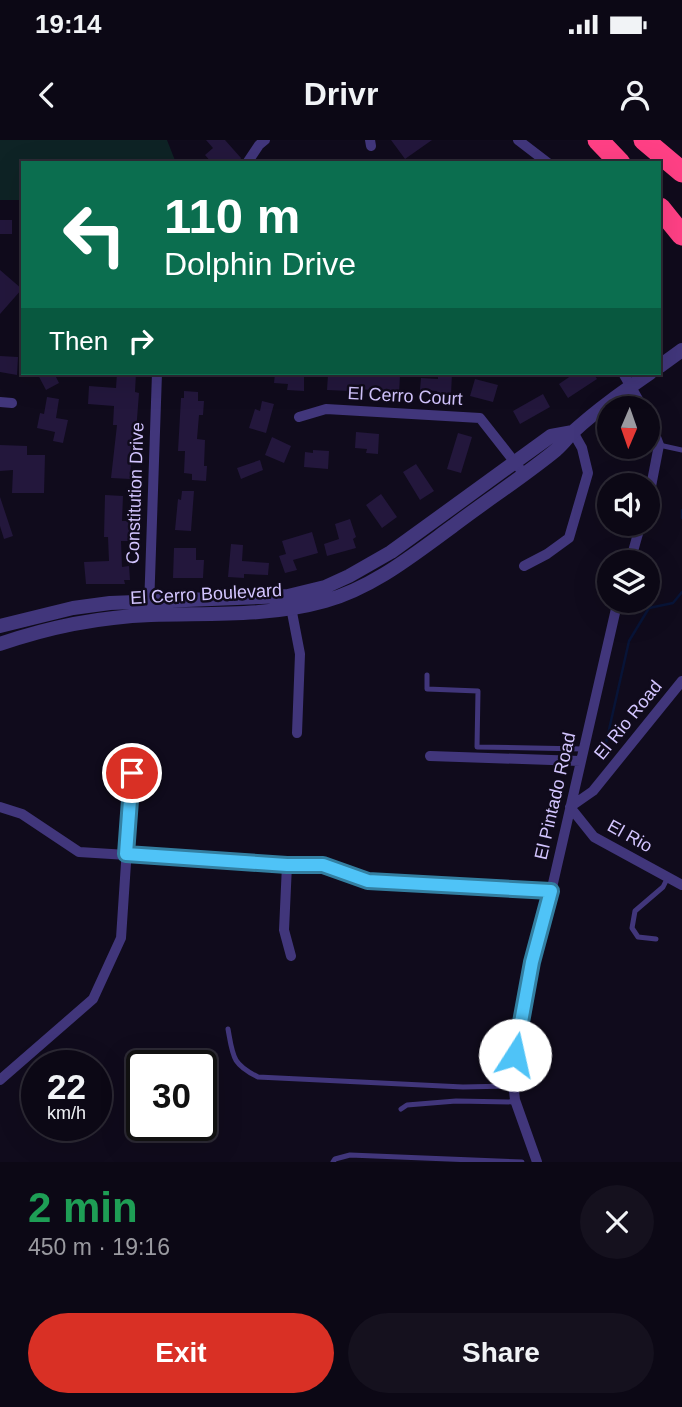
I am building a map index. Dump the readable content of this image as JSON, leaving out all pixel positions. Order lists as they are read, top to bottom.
{
  "streets": {
    "street": [
      "El Cerro Court",
      "Constitution Drive",
      "El Cerro Boulevard",
      "El Rio Road",
      "El Pintado Road",
      "El Rio"
    ]
  },
  "crossings": [
    ["El Cerro Court", "El Cerro Boulevard"],
    ["Constitution Drive", "El Cerro Boulevard"],
    ["El Rio Road", "El Pintado Road"],
    ["El Rio Road", "El Rio"],
    ["El Pintado Road", "El Rio"]
  ],
  "north": "bottom",
  "page": {
    "status": "19:14",
    "header": "Drivr",
    "turn": ["110 m", "Dolphin Drive"],
    "then": "Then",
    "speed": "22 km/h",
    "limit": "30",
    "heading": ["2 min", "450 m · 19:16"],
    "buttons": ["Exit", "Share"]
  }
}
